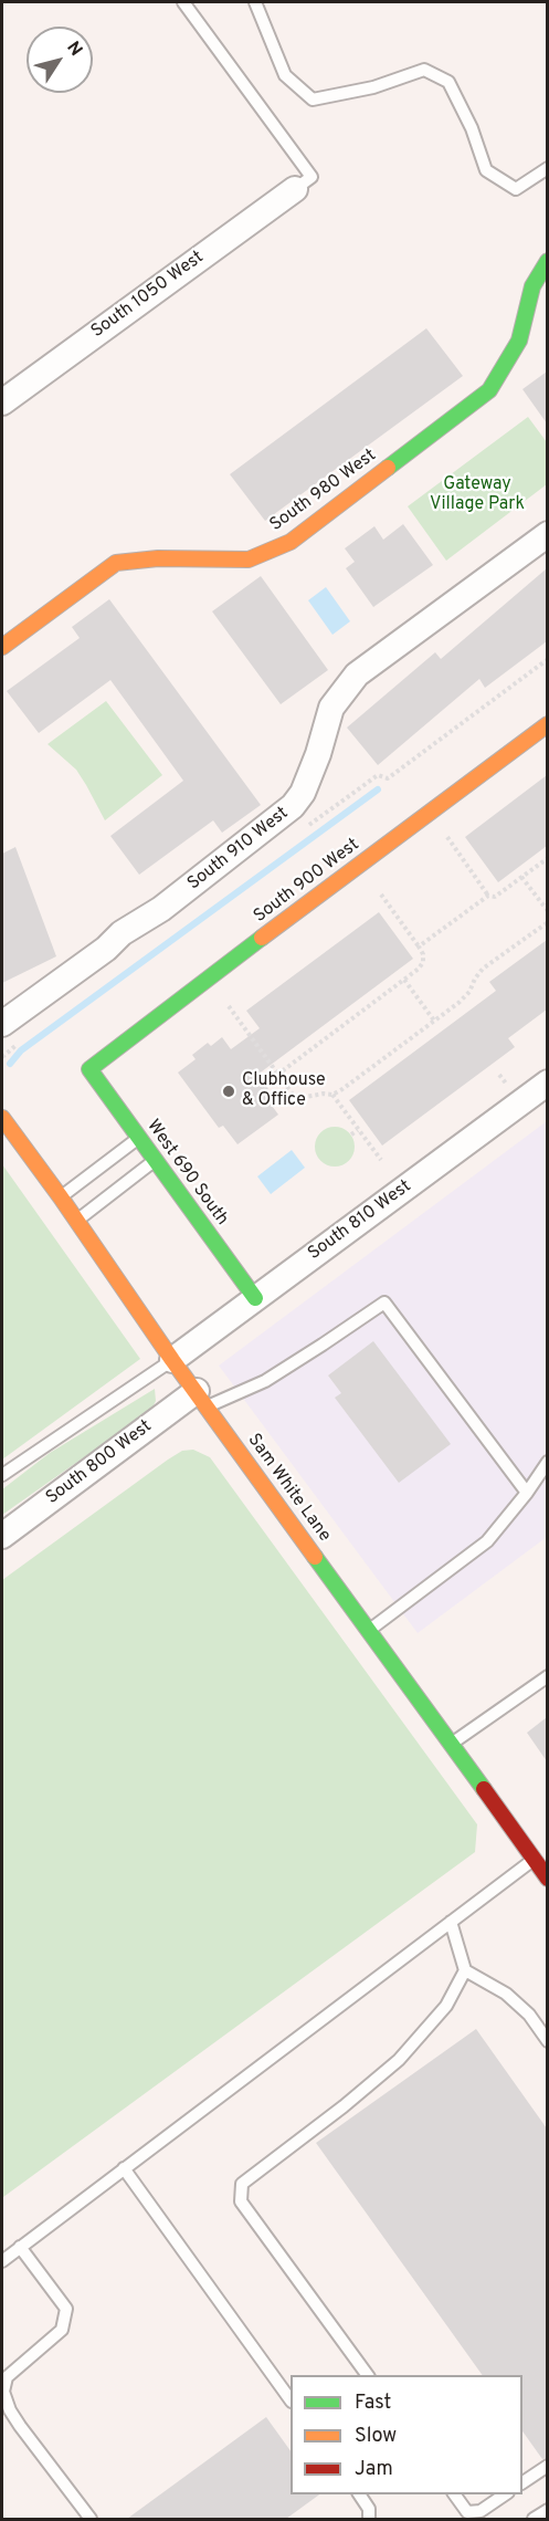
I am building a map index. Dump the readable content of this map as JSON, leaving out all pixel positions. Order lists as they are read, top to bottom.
{
  "streets": {
    "street": [
      "South 1050 West",
      "South 980 West",
      "South 910 West",
      "South 900 West",
      "West 690 South",
      "South 810 West",
      "South 800 West",
      "Sam White Lane"
    ]
  },
  "crossings": [
    ["South 900 West", "West 690 South"],
    ["West 690 South", "South 810 West"],
    ["South 810 West", "Sam White Lane"],
    ["South 800 West", "Sam White Lane"]
  ],
  "parks": ["Gateway Village Park"],
  "places": ["Clubhouse & Office"],
  "legend": ["Fast", "Slow", "Jam"],
  "north": "top right"
}
